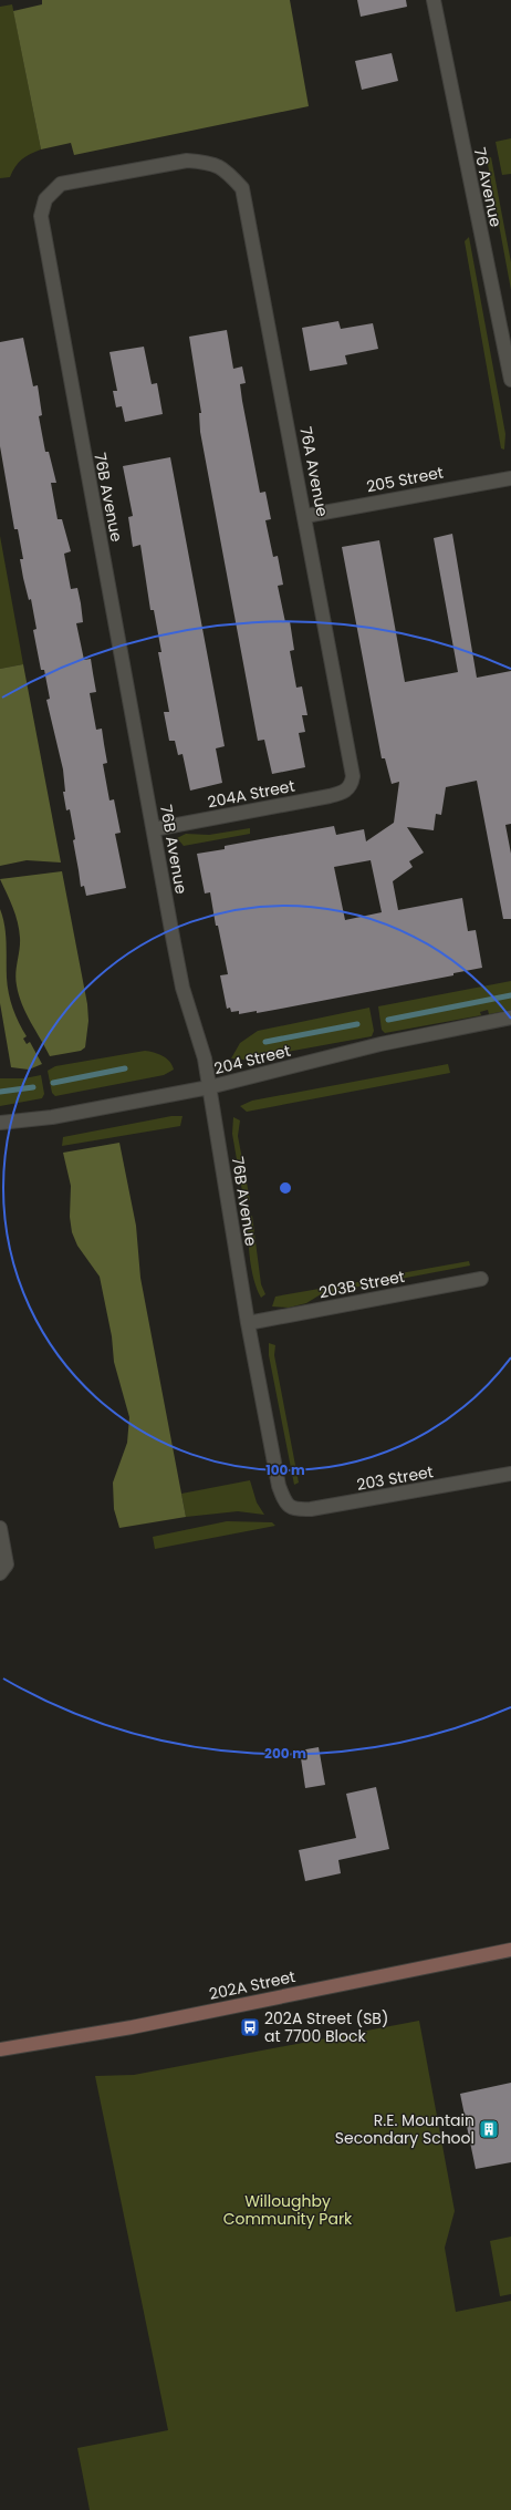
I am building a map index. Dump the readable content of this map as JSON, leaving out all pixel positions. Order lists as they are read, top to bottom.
{
  "streets": {
    "main road": ["202A Street"],
    "street": [
      "76 Avenue",
      "76A Avenue",
      "205 Street",
      "76B Avenue",
      "204A Street",
      "204 Street",
      "203B Street",
      "203 Street"
    ]
  },
  "crossings": [
    ["76A Avenue", "205 Street"],
    ["76A Avenue", "76B Avenue"],
    ["76A Avenue", "204A Street"],
    ["76B Avenue", "204A Street"],
    ["76B Avenue", "204 Street"],
    ["76B Avenue", "203B Street"],
    ["76B Avenue", "203 Street"]
  ],
  "parks": ["Willoughby Community Park"],
  "places": {
    "bus stop": ["202A Street (SB) at 7700 Block"],
    "building": ["R.E. Mountain Secondary School"]
  },
  "rings": ["100 m", "200 m"]
}
